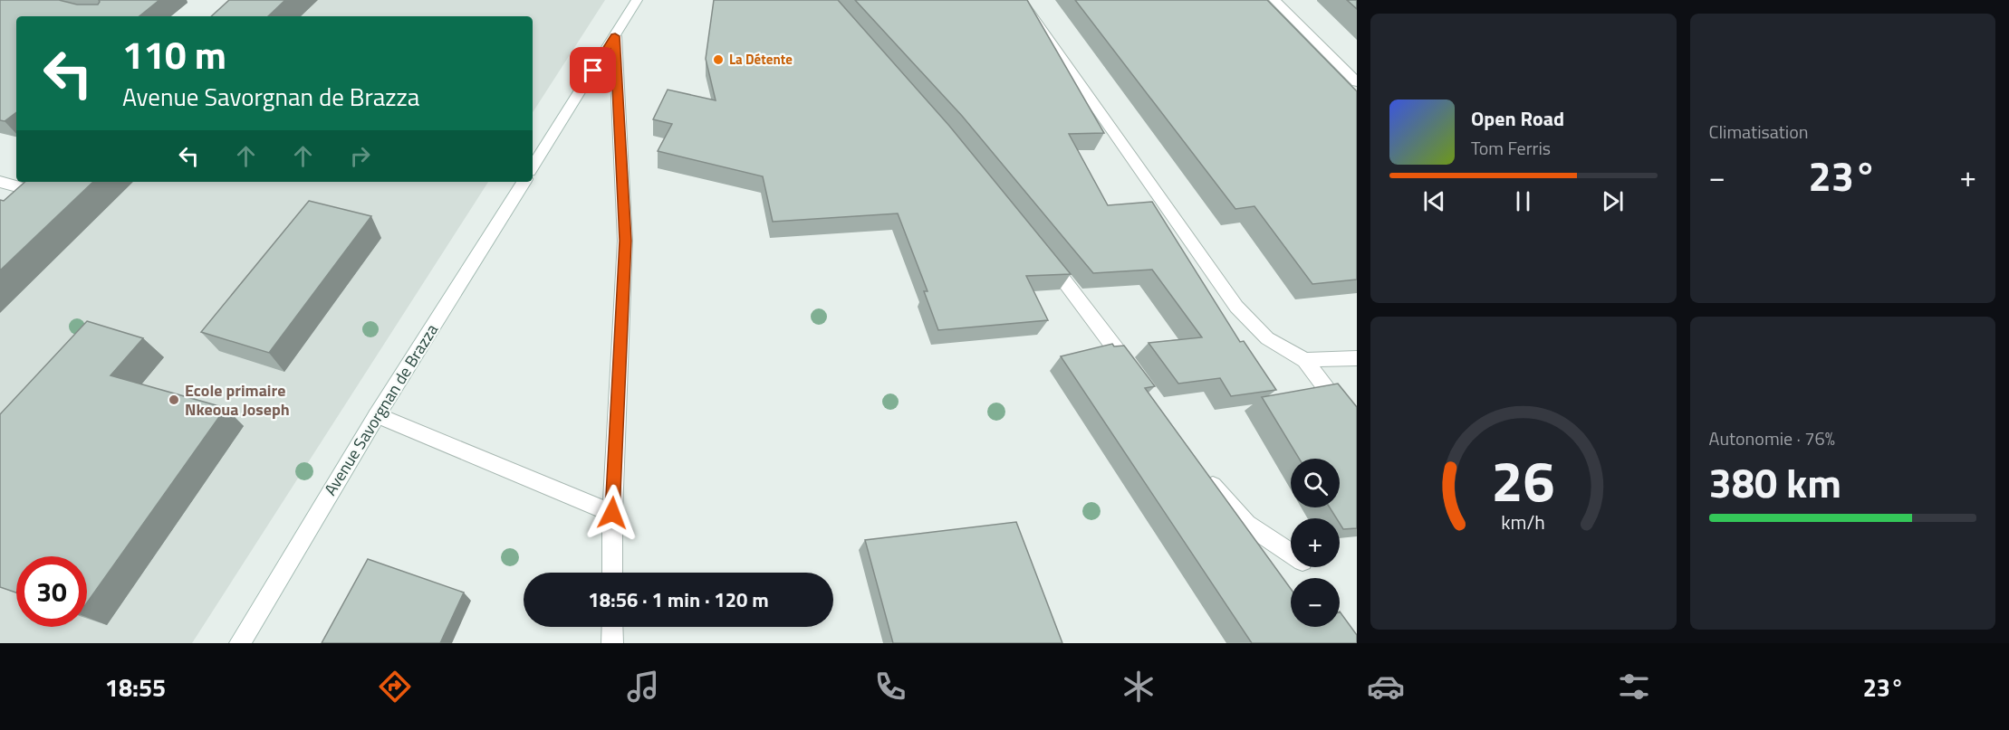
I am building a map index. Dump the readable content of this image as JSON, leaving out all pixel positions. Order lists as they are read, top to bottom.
{
  "streets": {
    "street": ["Avenue Savorgnan de Brazza"]
  },
  "places": ["La Détente", "Ecole primaire Nkeoua Joseph"],
  "page": {
    "tile": [
      "Climatisation",
      ["Autonomie · 76%", "380 km"]
    ],
    "turn": ["110 m", "Avenue Savorgnan de Brazza"],
    "song": ["Open Road", "Tom Ferris"],
    "heat": ["−", "23°", "+"],
    "map_buttons": ["+", "−"],
    "limit": "30",
    "trip": "18:56 · 1 min · 120 m",
    "tabs": ["18:55", "23°"],
    "gauge": ["26", "km/h"]
  }
}
